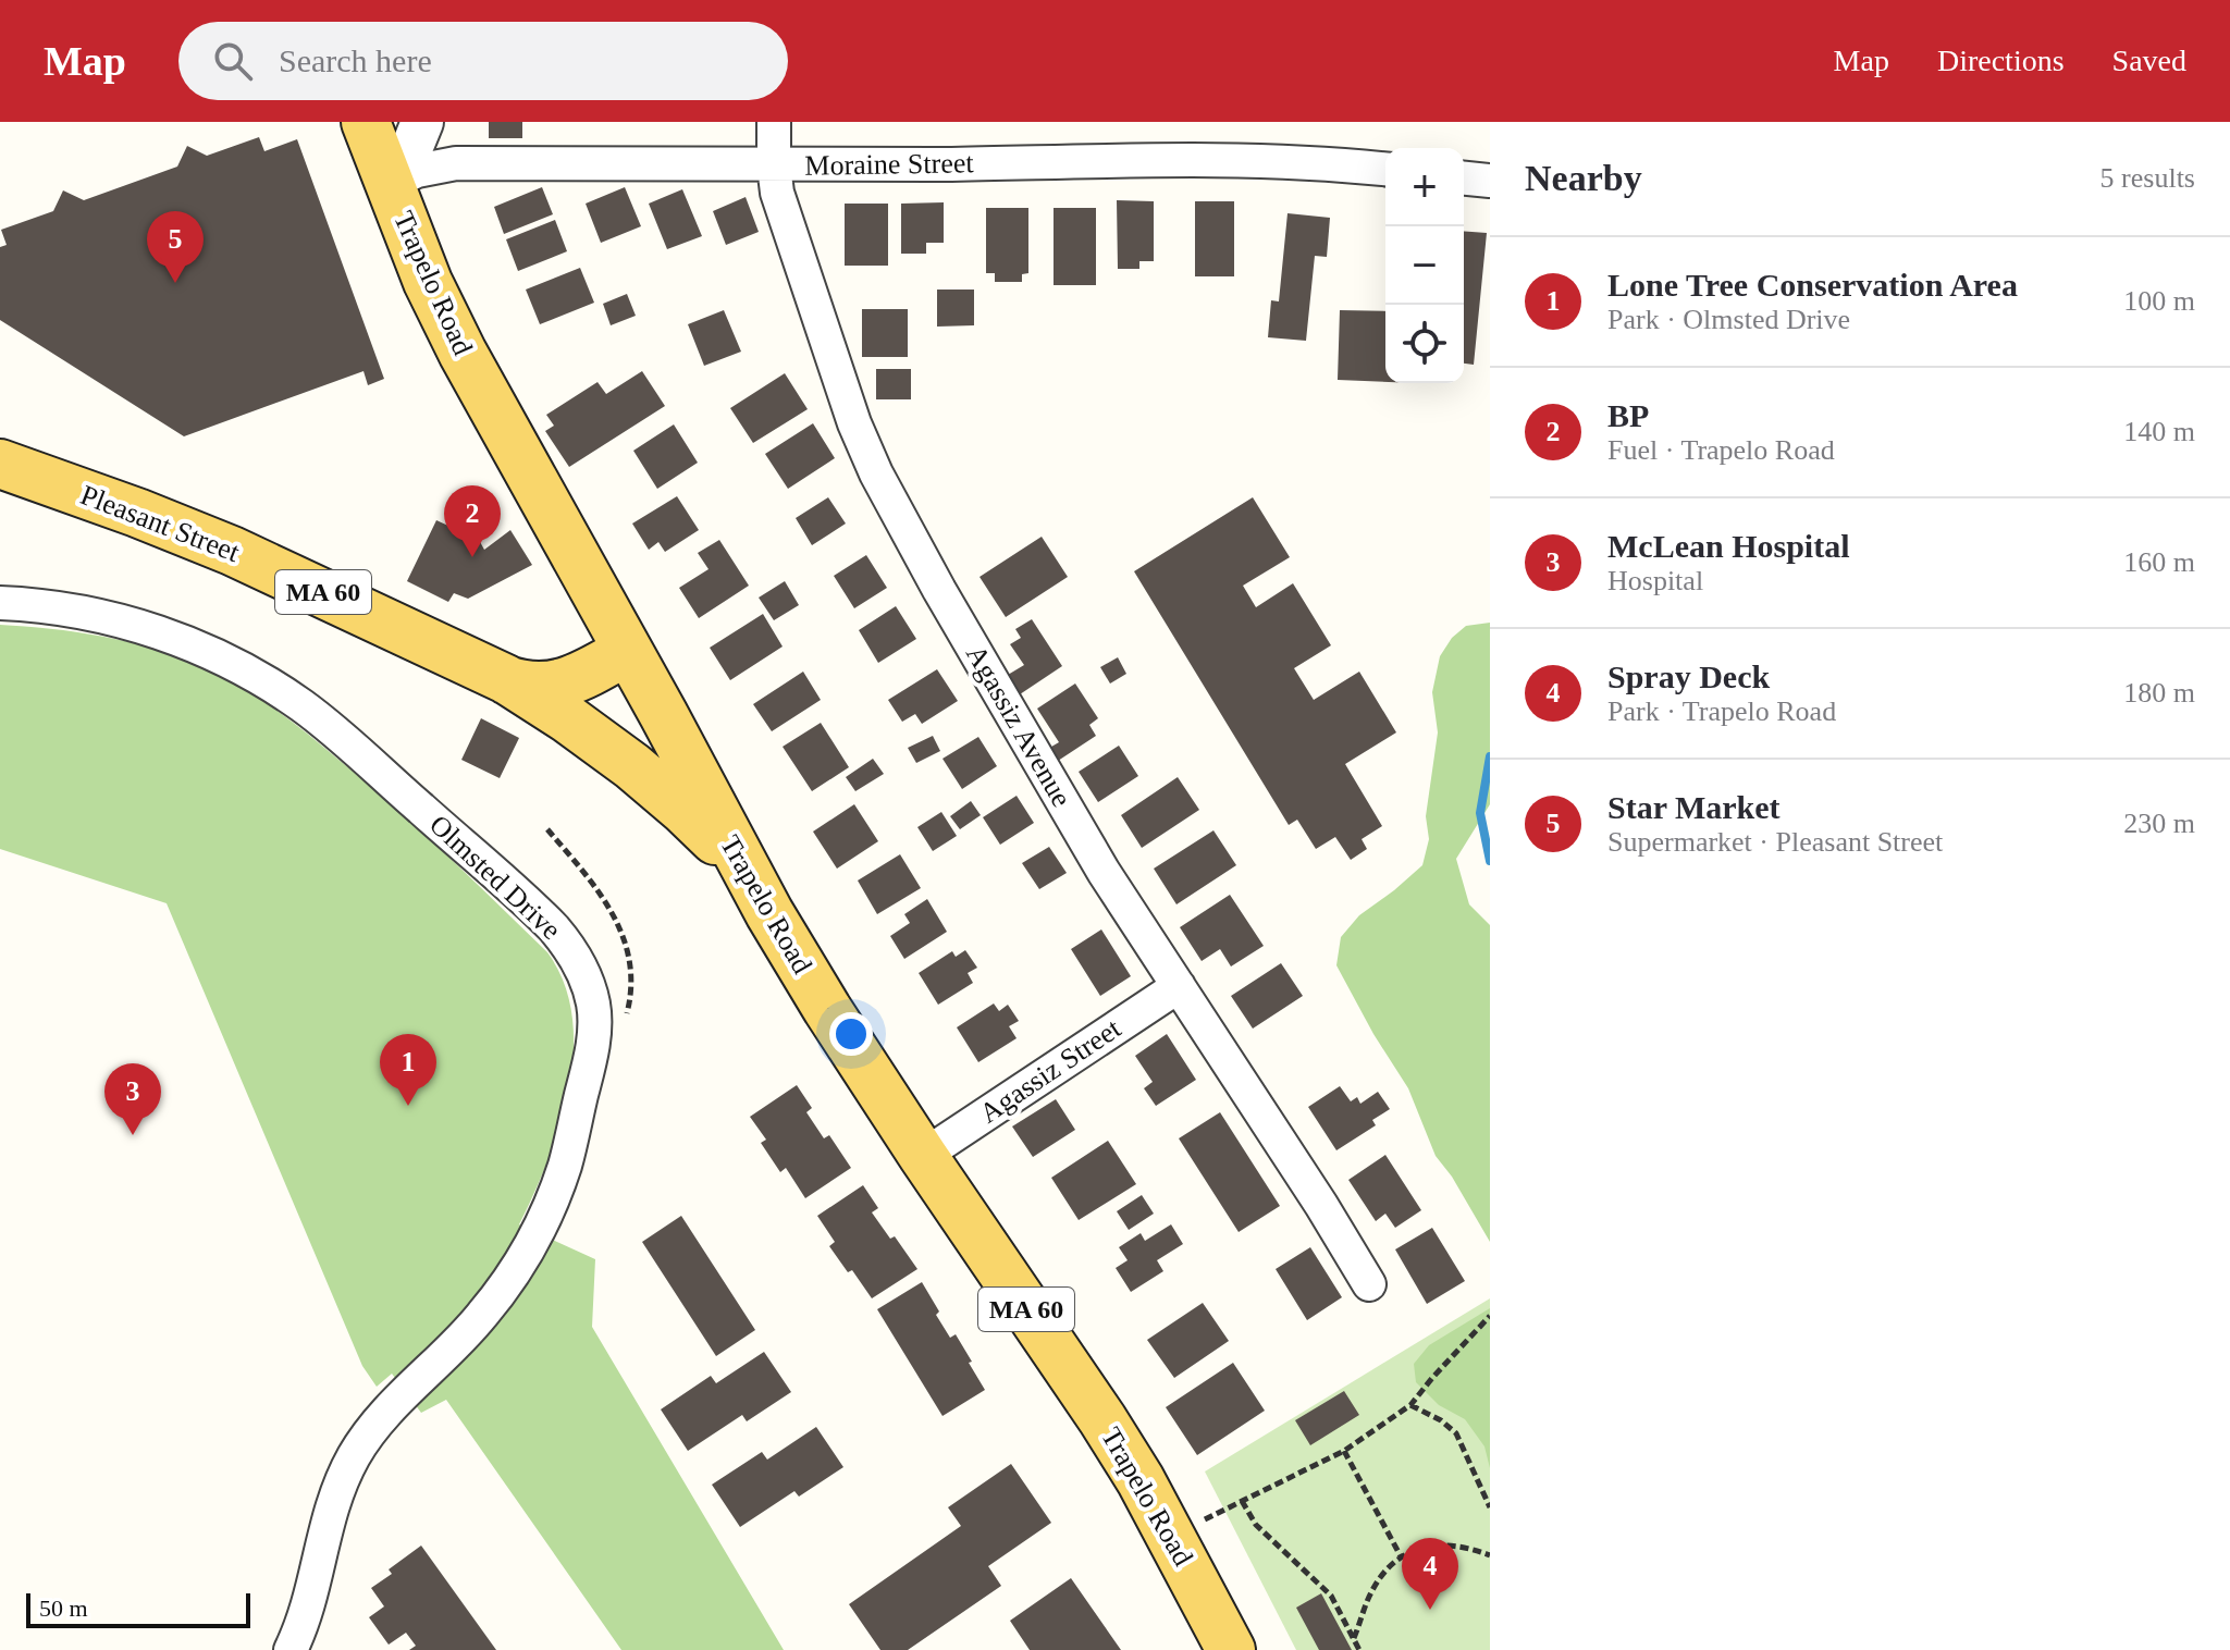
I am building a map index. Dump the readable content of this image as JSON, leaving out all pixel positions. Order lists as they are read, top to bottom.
{
  "streets": {
    "main road": ["Trapelo Road", "Pleasant Street", "MA 60"],
    "street": [
      "Moraine Street",
      "Agassiz Avenue",
      "Olmsted Drive",
      "Agassiz Street"
    ]
  },
  "crossings": [
    ["Moraine Street", "Trapelo Road"],
    ["Moraine Street", "Agassiz Avenue"],
    ["Trapelo Road", "Pleasant Street"],
    ["Trapelo Road", "Agassiz Street"],
    ["Agassiz Avenue", "Agassiz Street"]
  ],
  "scale_bar": "50 m",
  "page": {
    "header": "Map",
    "search": "Search here",
    "nav": ["Map", "Directions", "Saved"],
    "heading": ["Nearby", "5 results"],
    "map_buttons": ["+", "−"],
    "pins": [
      "5",
      "2",
      "1",
      "3",
      "4"
    ],
    "list": [
      {
        "mark": "1",
        "name": "Lone Tree Conservation Area",
        "note": "Park · Olmsted Drive",
        "value": "100 m"
      },
      {
        "mark": "2",
        "name": "BP",
        "note": "Fuel · Trapelo Road",
        "value": "140 m"
      },
      {
        "mark": "3",
        "name": "McLean Hospital",
        "note": "Hospital",
        "value": "160 m"
      },
      {
        "mark": "4",
        "name": "Spray Deck",
        "note": "Park · Trapelo Road",
        "value": "180 m"
      },
      {
        "mark": "5",
        "name": "Star Market",
        "note": "Supermarket · Pleasant Street",
        "value": "230 m"
      }
    ],
    "scale": "50 m"
  }
}
